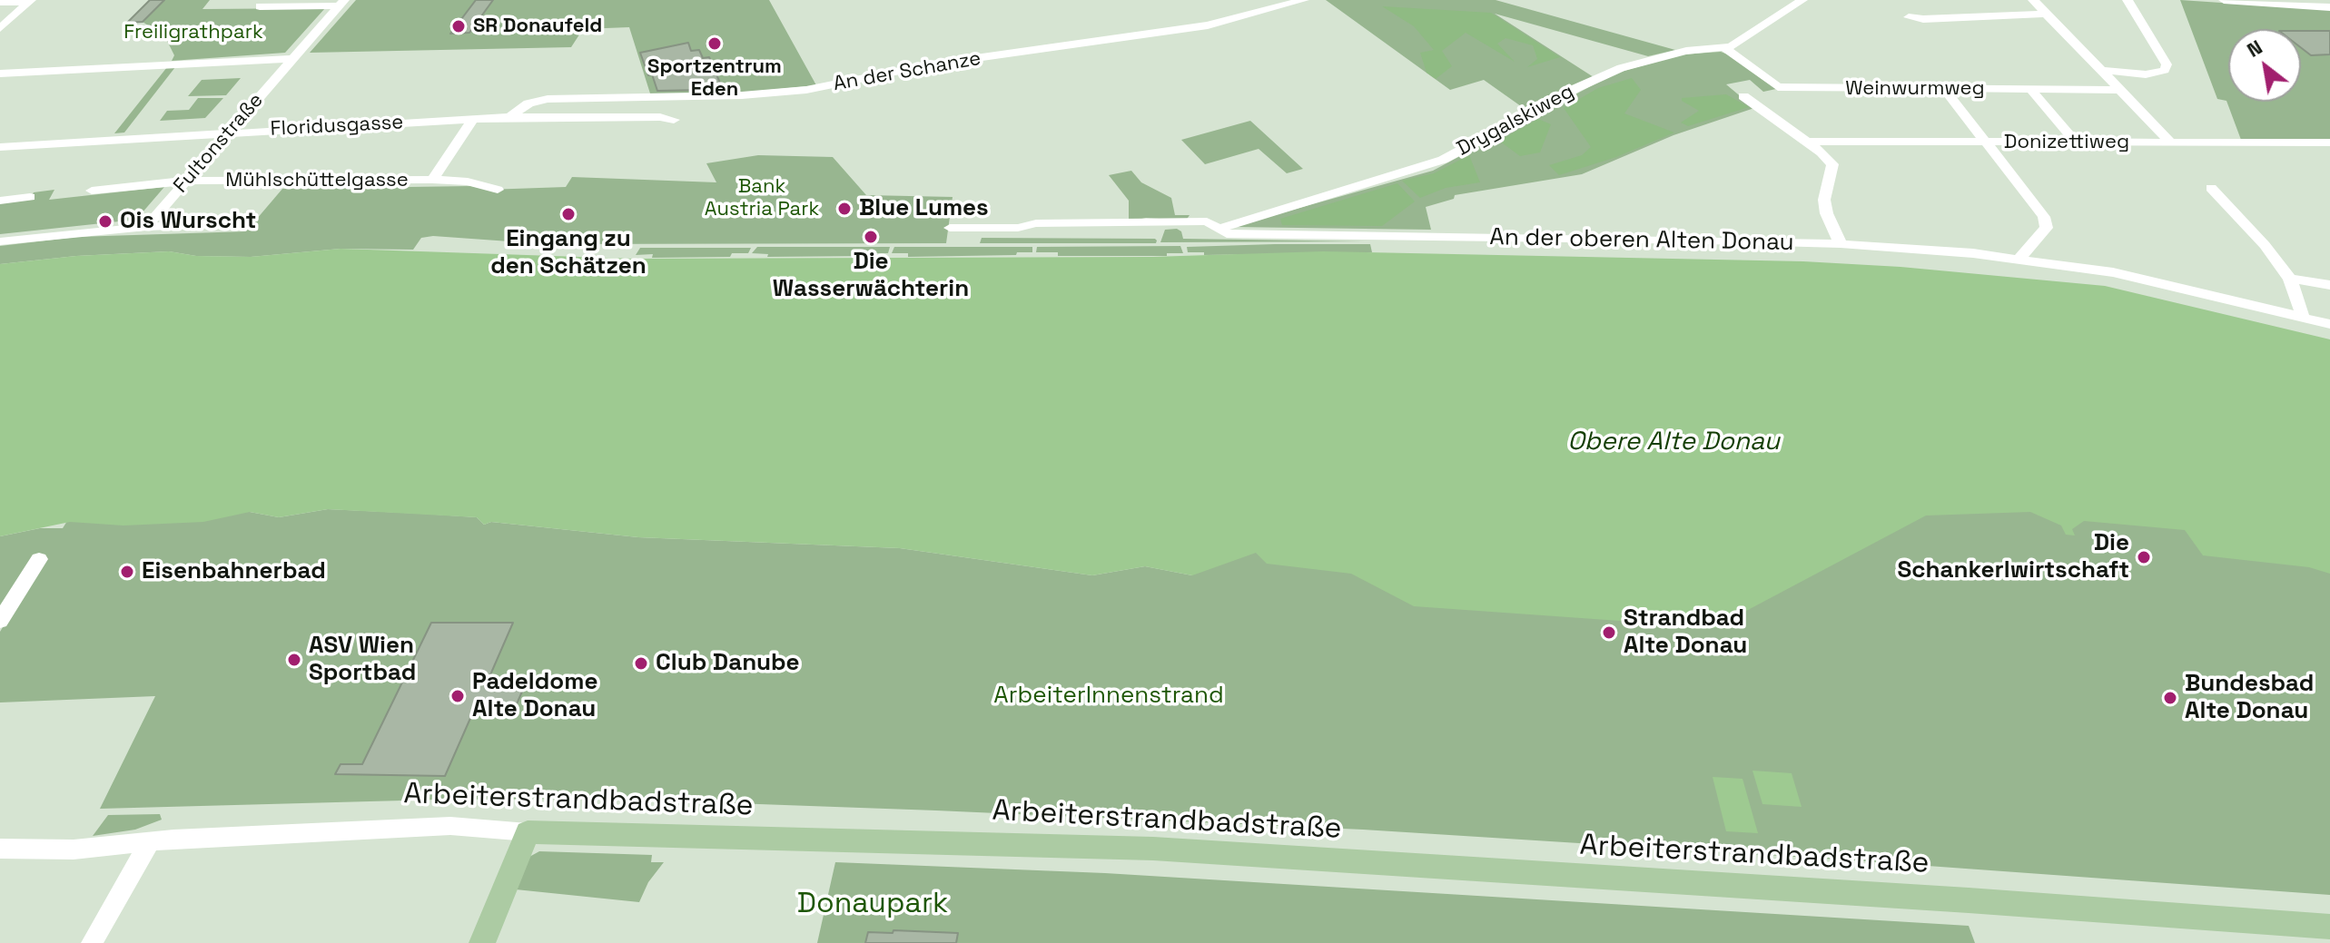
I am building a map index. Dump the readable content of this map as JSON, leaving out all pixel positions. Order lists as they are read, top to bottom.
{
  "streets": {
    "main road": ["Arbeiterstrandbadstraße"],
    "street": [
      "An der Schanze",
      "Weinwurmweg",
      "Drygalskiweg",
      "Floridusgasse",
      "Donizettiweg",
      "Fultonstraße",
      "Mühlschüttelgasse",
      "An der oberen Alten Donau"
    ]
  },
  "crossings": [
    ["An der Schanze", "Floridusgasse"],
    ["Weinwurmweg", "Drygalskiweg"],
    ["Drygalskiweg", "An der oberen Alten Donau"],
    ["Floridusgasse", "Fultonstraße"],
    ["Fultonstraße", "Mühlschüttelgasse"]
  ],
  "water": ["Obere Alte Donau"],
  "parks": [
    "Freiligrathpark",
    "Bank Austria Park",
    "ArbeiterInnenstrand",
    "Donaupark"
  ],
  "places": [
    "SR Donaufeld",
    "Sportzentrum Eden",
    "Blue Lumes",
    "Eingang zu den Schätzen",
    "Ois Wurscht",
    "Die Wasserwächterin",
    "Die Schankerlwirtschaft",
    "Eisenbahnerbad",
    "Strandbad Alte Donau",
    "ASV Wien Sportbad",
    "Club Danube",
    "Padeldome Alte Donau",
    "Bundesbad Alte Donau"
  ],
  "north": "top left"
}
